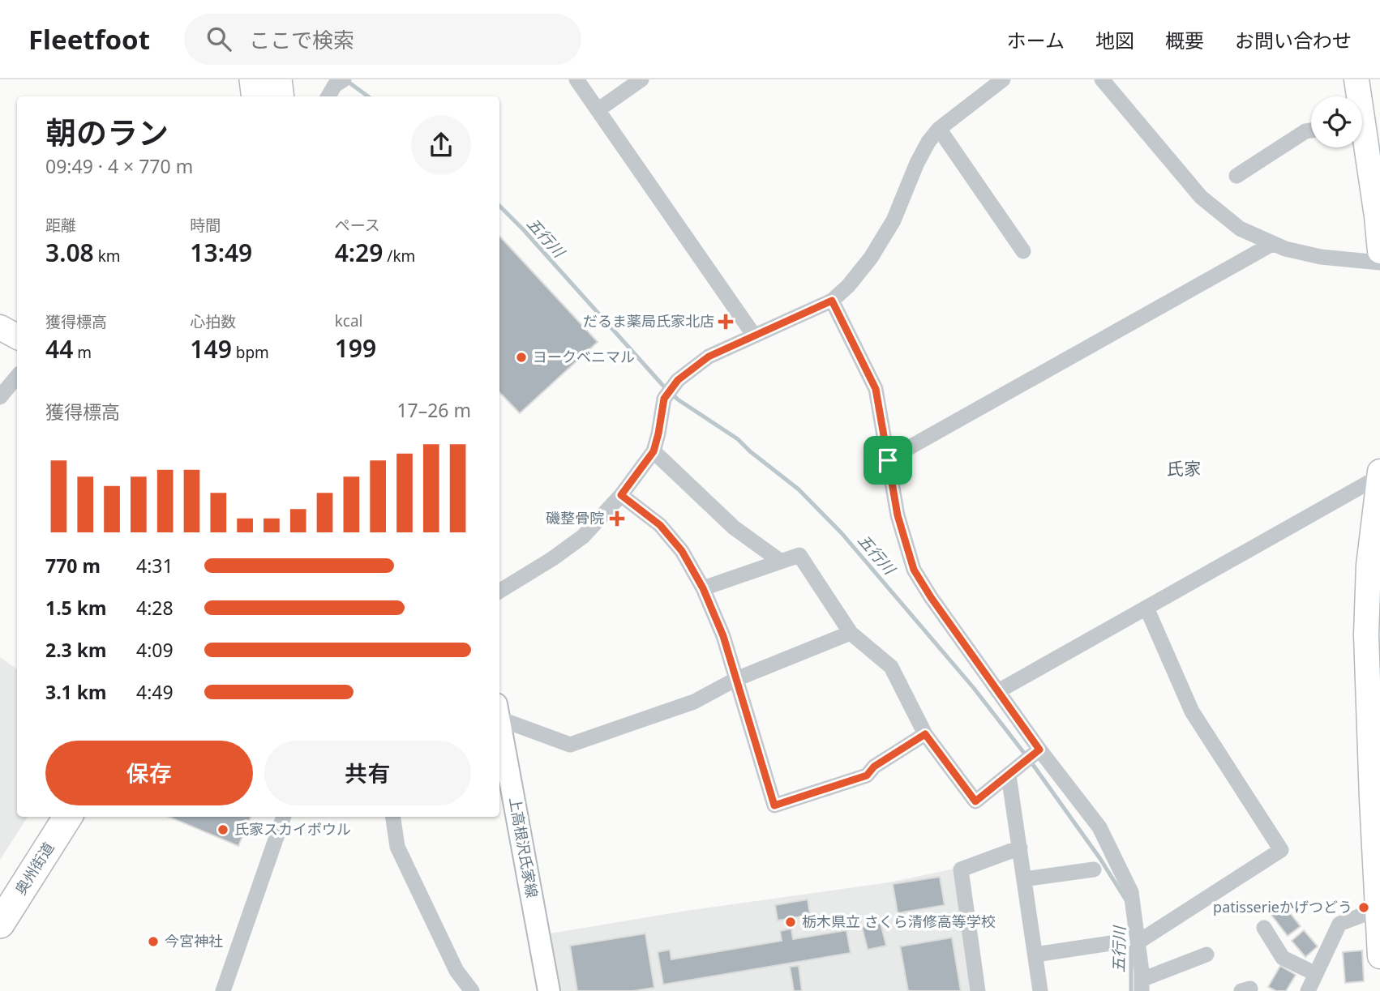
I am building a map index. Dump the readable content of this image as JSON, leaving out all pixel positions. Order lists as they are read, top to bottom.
{
  "streets": {
    "highway": ["奥州街道"],
    "main road": ["上高根沢氏家線"]
  },
  "districts": ["氏家"],
  "water": ["五行川"],
  "places": {
    "health": ["だるま薬局氏家北店", "磯整骨院"],
    "other": [
      "ヨークベニマル",
      "氏家スカイボウル",
      "patisserieかげつどう",
      "栃木県立 さくら清修高等学校",
      "今宮神社"
    ]
  },
  "page": {
    "header": "Fleetfoot",
    "search": "ここで検索",
    "nav": [
      "ホーム",
      "地図",
      "概要",
      "お問い合わせ"
    ],
    "heading": ["朝のラン", "09:49 · 4 × 770 m"],
    "stats": [
      ["距離", "3.08 km"],
      ["時間", "13:49"],
      ["ペース", "4:29 /km"],
      ["獲得標高", "44 m"],
      ["心拍数", "149 bpm"],
      ["kcal", "199"]
    ],
    "chart": ["獲得標高", "17–26 m"],
    "list": [
      {
        "name": "770 m",
        "note": "4:31"
      },
      {
        "name": "1.5 km",
        "note": "4:28"
      },
      {
        "name": "2.3 km",
        "note": "4:09"
      },
      {
        "name": "3.1 km",
        "note": "4:49"
      }
    ],
    "buttons": ["保存", "共有"]
  }
}
